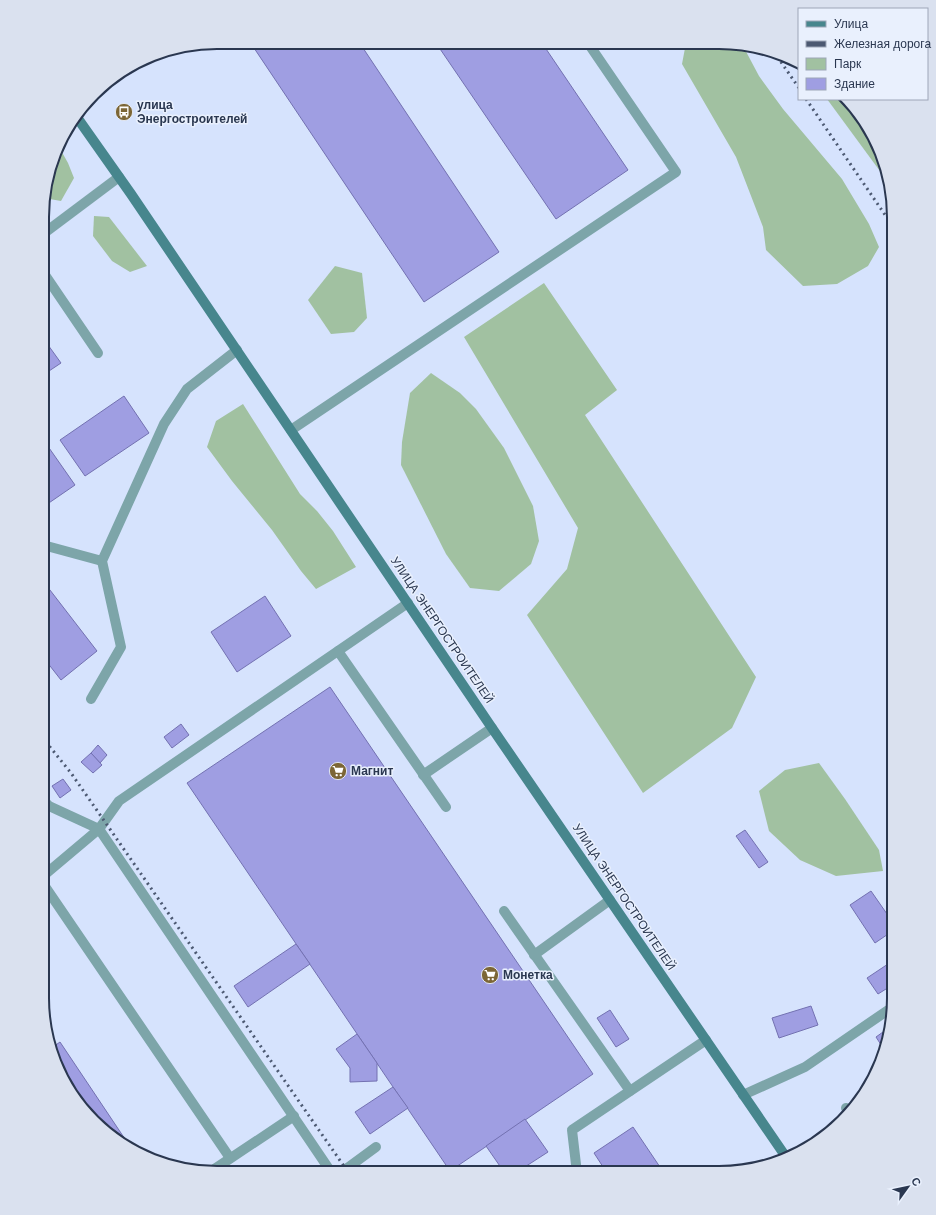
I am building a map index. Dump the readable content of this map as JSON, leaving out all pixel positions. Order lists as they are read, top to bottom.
{
  "streets": {
    "main road": ["УЛИЦА ЭНЕРГОСТРОИТЕЛЕЙ"]
  },
  "places": {
    "bus stop": ["улица Энергостроителей"],
    "supermarket": ["Магнит", "Монетка"]
  },
  "legend": [
    "Улица",
    "Железная дорога",
    "Парк",
    "Здание"
  ],
  "north": "top right"
}
